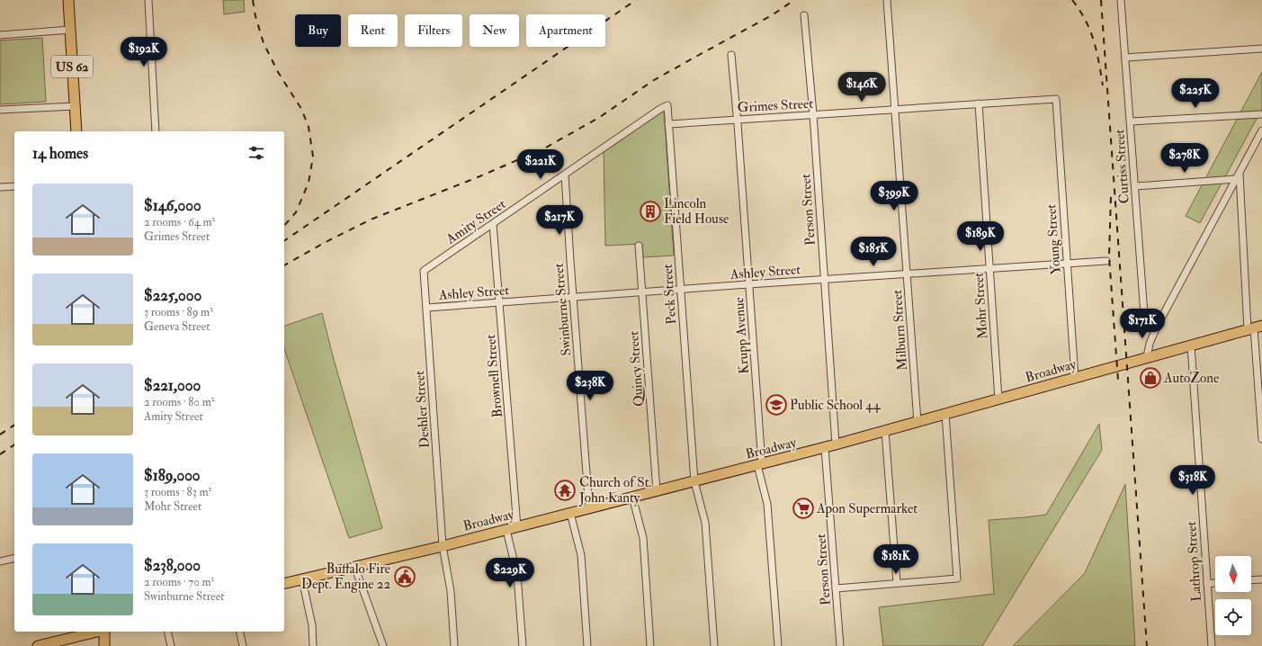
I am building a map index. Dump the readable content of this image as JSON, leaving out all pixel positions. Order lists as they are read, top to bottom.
{
  "streets": {
    "main road": ["US 62", "Broadway"],
    "street": [
      "Grimes Street",
      "Curtiss Street",
      "Person Street",
      "Amity Street",
      "Young Street",
      "Ashley Street",
      "Peck Street",
      "Mohr Street",
      "Swinburne Street",
      "Milburn Street",
      "Krupp Avenue",
      "Quincy Street",
      "Brownell Street",
      "Deshler Street",
      "Lathrop Street"
    ]
  },
  "crossings": [
    ["Grimes Street", "Person Street"],
    ["Grimes Street", "Young Street"],
    ["Grimes Street", "Peck Street"],
    ["Grimes Street", "Mohr Street"],
    ["Grimes Street", "Milburn Street"],
    ["Grimes Street", "Krupp Avenue"],
    ["Person Street", "Ashley Street"],
    ["Person Street", "Broadway"],
    ["Amity Street", "Peck Street"],
    ["Amity Street", "Swinburne Street"],
    ["Amity Street", "Brownell Street"],
    ["Amity Street", "Deshler Street"],
    ["Young Street", "Ashley Street"],
    ["Young Street", "Broadway"],
    ["Ashley Street", "Peck Street"],
    ["Ashley Street", "Mohr Street"],
    ["Ashley Street", "Swinburne Street"],
    ["Ashley Street", "Milburn Street"],
    ["Ashley Street", "Krupp Avenue"],
    ["Ashley Street", "Quincy Street"],
    ["Ashley Street", "Brownell Street"],
    ["Ashley Street", "Deshler Street"],
    ["Peck Street", "Broadway"],
    ["Mohr Street", "Broadway"],
    ["Swinburne Street", "Broadway"],
    ["Milburn Street", "Broadway"],
    ["Krupp Avenue", "Broadway"],
    ["Quincy Street", "Broadway"],
    ["Broadway", "Brownell Street"],
    ["Broadway", "Deshler Street"],
    ["Broadway", "Lathrop Street"]
  ],
  "places": {
    "building": ["Lincoln Field House"],
    "shop": ["AutoZone"],
    "school or university": ["Public School 44"],
    "temple": ["Church of St. John Kanty"],
    "supermarket": ["Apon Supermarket"],
    "public building": ["Buffalo Fire Dept. Engine 22"]
  },
  "north": "bottom",
  "page": {
    "chip": [
      "Buy",
      "Rent",
      "Filters",
      "New",
      "Apartment"
    ],
    "price": [
      "$192K",
      "$146K",
      "$225K",
      "$278K",
      "$221K",
      "$399K",
      "$217K",
      "$189K",
      "$185K",
      "$171K",
      "$238K",
      "$318K",
      "$181K",
      "$229K"
    ],
    "heading": "14 homes",
    "list": [
      {
        "name": "$146,000",
        "note": "2 rooms · 64 m² · Grimes Street"
      },
      {
        "name": "$225,000",
        "note": "3 rooms · 89 m² · Geneva Street"
      },
      {
        "name": "$221,000",
        "note": "2 rooms · 80 m² · Amity Street"
      },
      {
        "name": "$189,000",
        "note": "3 rooms · 83 m² · Mohr Street"
      },
      {
        "name": "$238,000",
        "note": "2 rooms · 70 m² · Swinburne Street"
      }
    ]
  }
}
